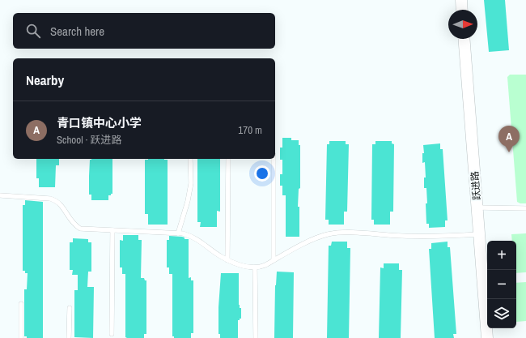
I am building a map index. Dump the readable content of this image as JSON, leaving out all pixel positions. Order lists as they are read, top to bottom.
{
  "streets": {
    "street": ["跃进路"]
  },
  "north": "right",
  "page": {
    "search": "Search here",
    "heading": "Nearby",
    "list": [
      {
        "mark": "A",
        "name": "青口镇中心小学",
        "note": "School · 跃进路",
        "value": "170 m"
      }
    ],
    "pins": "A",
    "map_buttons": ["+", "−"]
  }
}
